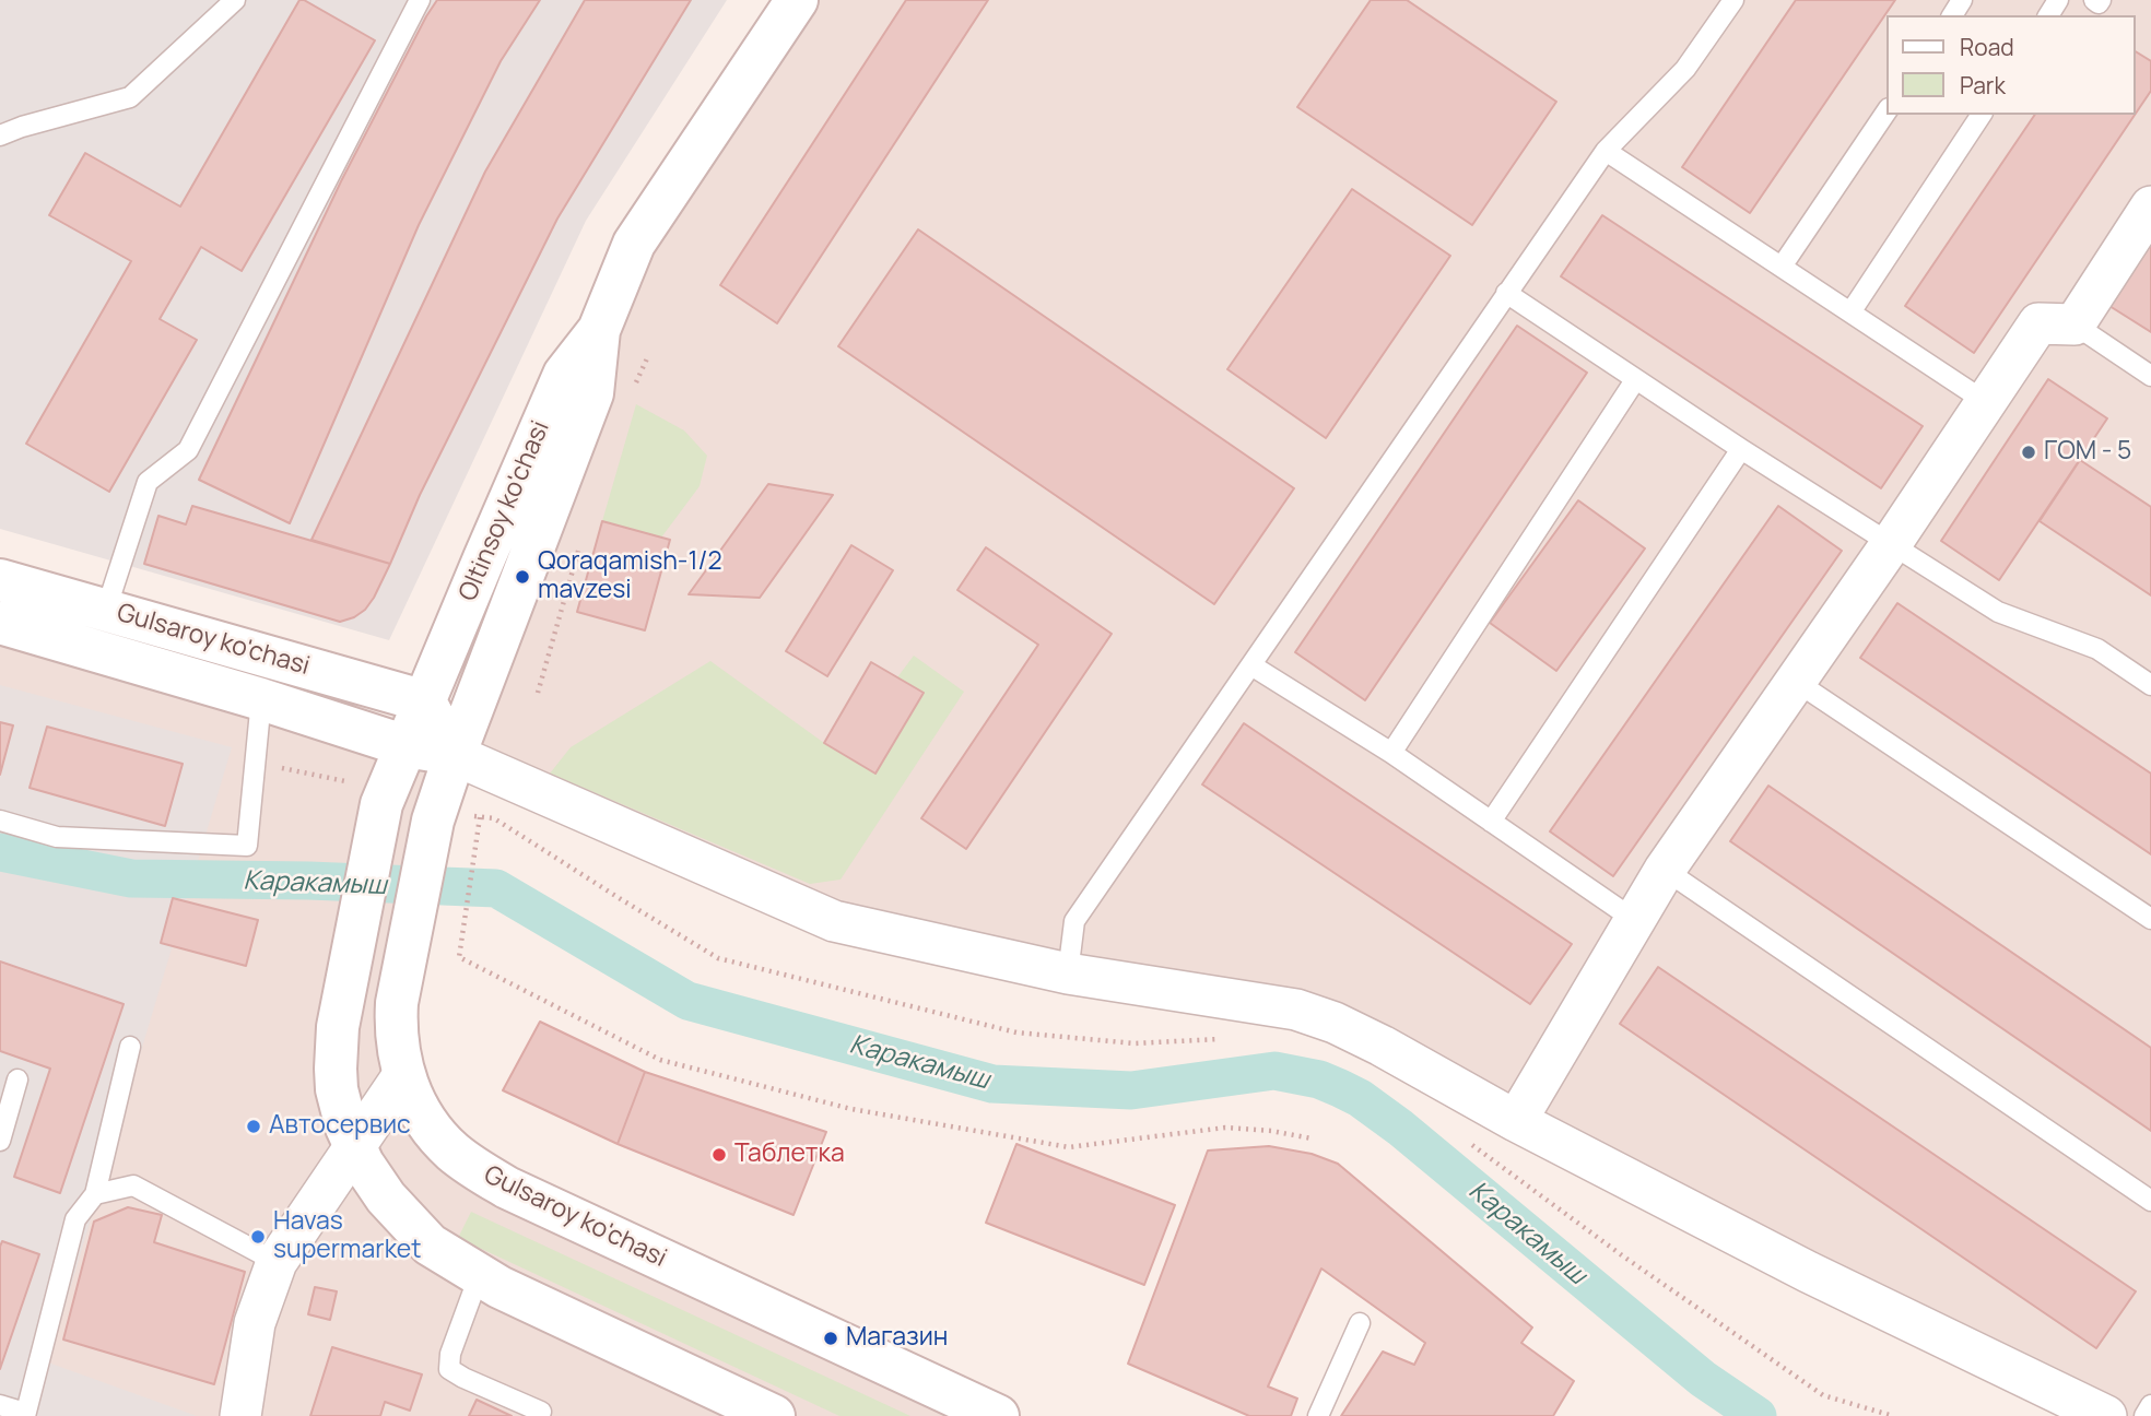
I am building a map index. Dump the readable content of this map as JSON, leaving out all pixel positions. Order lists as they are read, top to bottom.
{
  "streets": {
    "main road": ["Oltinsoy ko'chasi", "Gulsaroy ko'chasi"]
  },
  "crossings": [
    ["Oltinsoy ko'chasi", "Gulsaroy ko'chasi"]
  ],
  "water": ["Каракамыш"],
  "places": [
    "ГОМ - 5",
    "Qoraqamish-1/2 mavzesi",
    "Автосервис",
    "Таблетка",
    "Havas supermarket",
    "Магазин"
  ],
  "legend": ["Road", "Park"]
}
